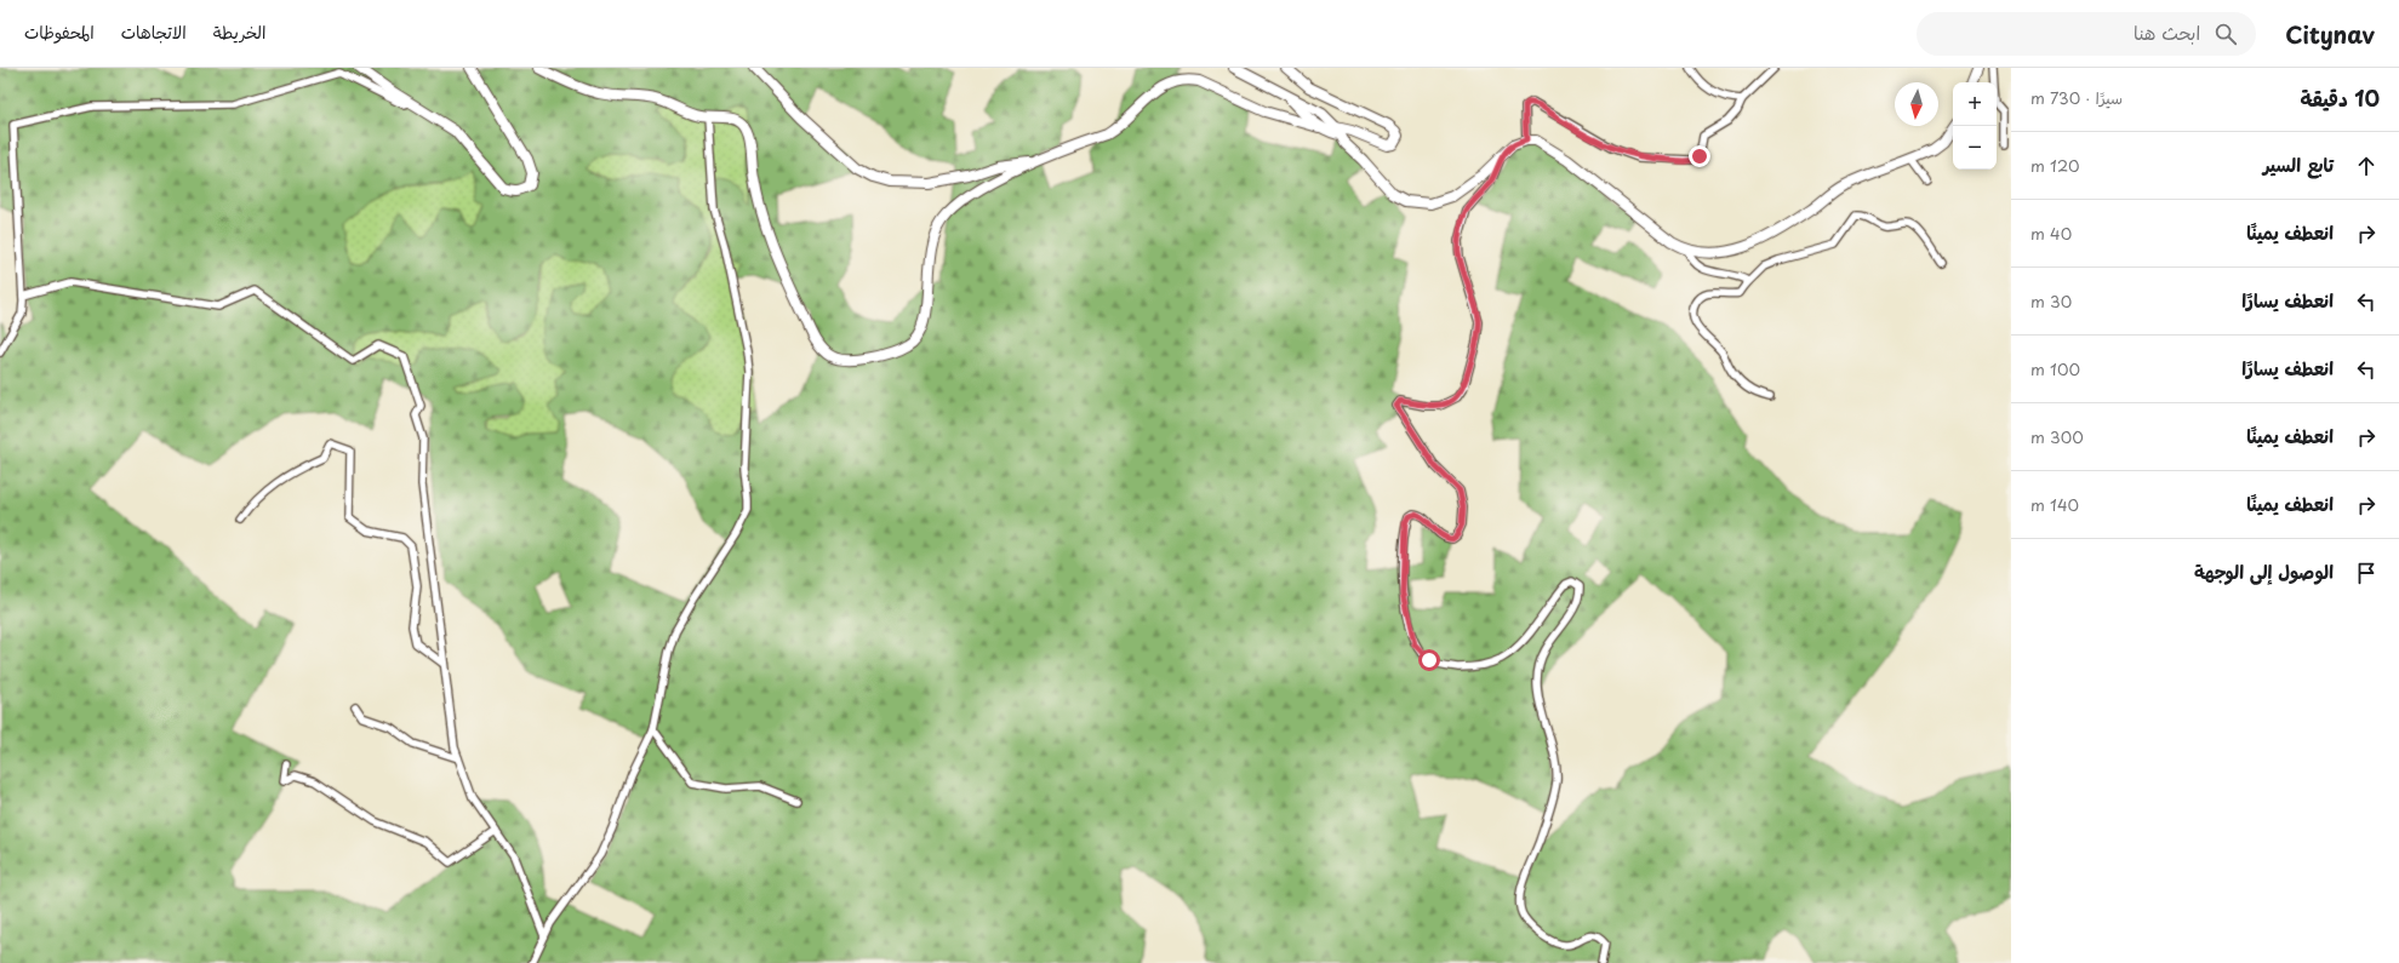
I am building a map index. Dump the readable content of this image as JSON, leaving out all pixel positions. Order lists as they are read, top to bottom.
{
  "north": "bottom",
  "page": {
    "header": "Citynav",
    "search": "ابحث هنا",
    "nav": ["الخريطة", "الاتجاهات", "المحفوظات"],
    "heading": ["10 دقيقة", "سيرًا · 730 m"],
    "map_buttons": ["+", "−"],
    "list": [
      ["تابع السير", "120 m"],
      ["انعطف يمينًا", "40 m"],
      ["انعطف يسارًا", "30 m"],
      ["انعطف يسارًا", "100 m"],
      ["انعطف يمينًا", "300 m"],
      ["انعطف يمينًا", "140 m"],
      "الوصول إلى الوجهة"
    ]
  }
}
